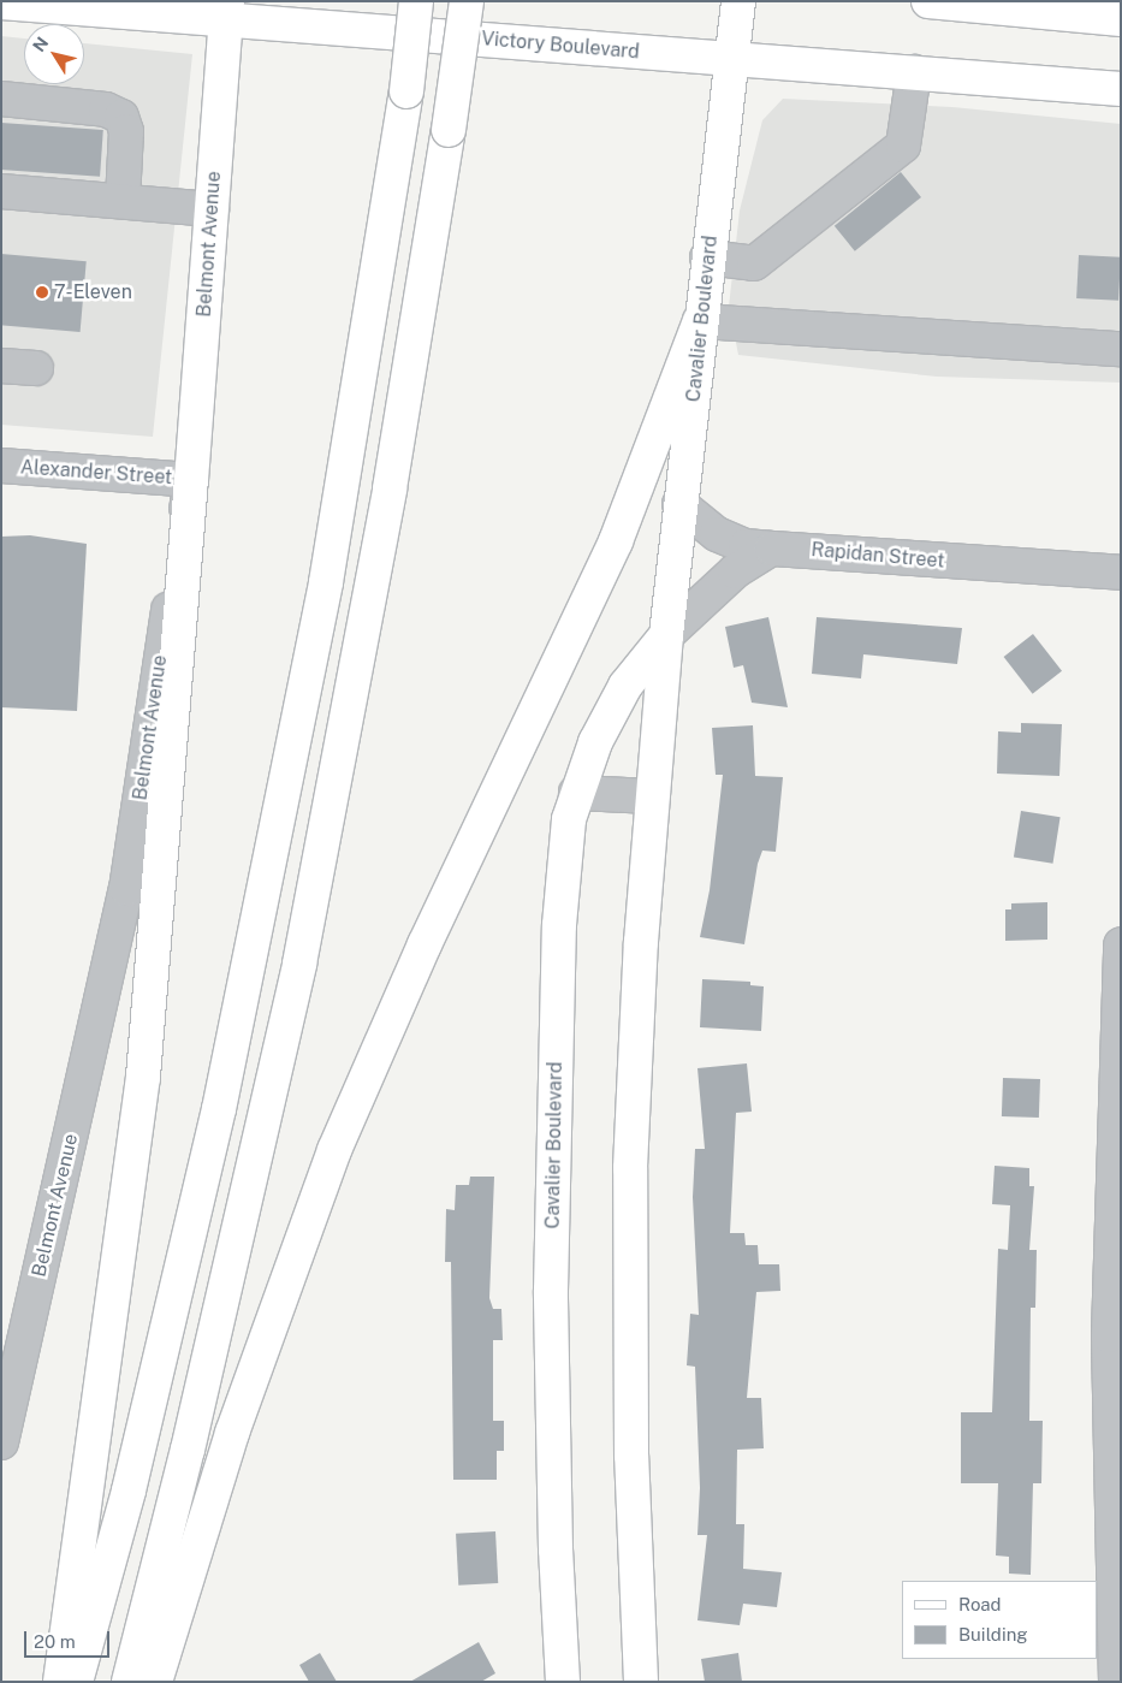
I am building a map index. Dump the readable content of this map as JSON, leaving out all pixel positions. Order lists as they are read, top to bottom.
{
  "streets": {
    "main road": ["Victory Boulevard", "Belmont Avenue", "Cavalier Boulevard"],
    "street": ["Alexander Street", "Rapidan Street"]
  },
  "crossings": [
    ["Victory Boulevard", "Belmont Avenue"],
    ["Victory Boulevard", "Cavalier Boulevard"],
    ["Belmont Avenue", "Alexander Street"],
    ["Cavalier Boulevard", "Rapidan Street"]
  ],
  "places": ["7-Eleven"],
  "legend": ["Road", "Building"],
  "scale_bar": "20 m",
  "north": "top left"
}
